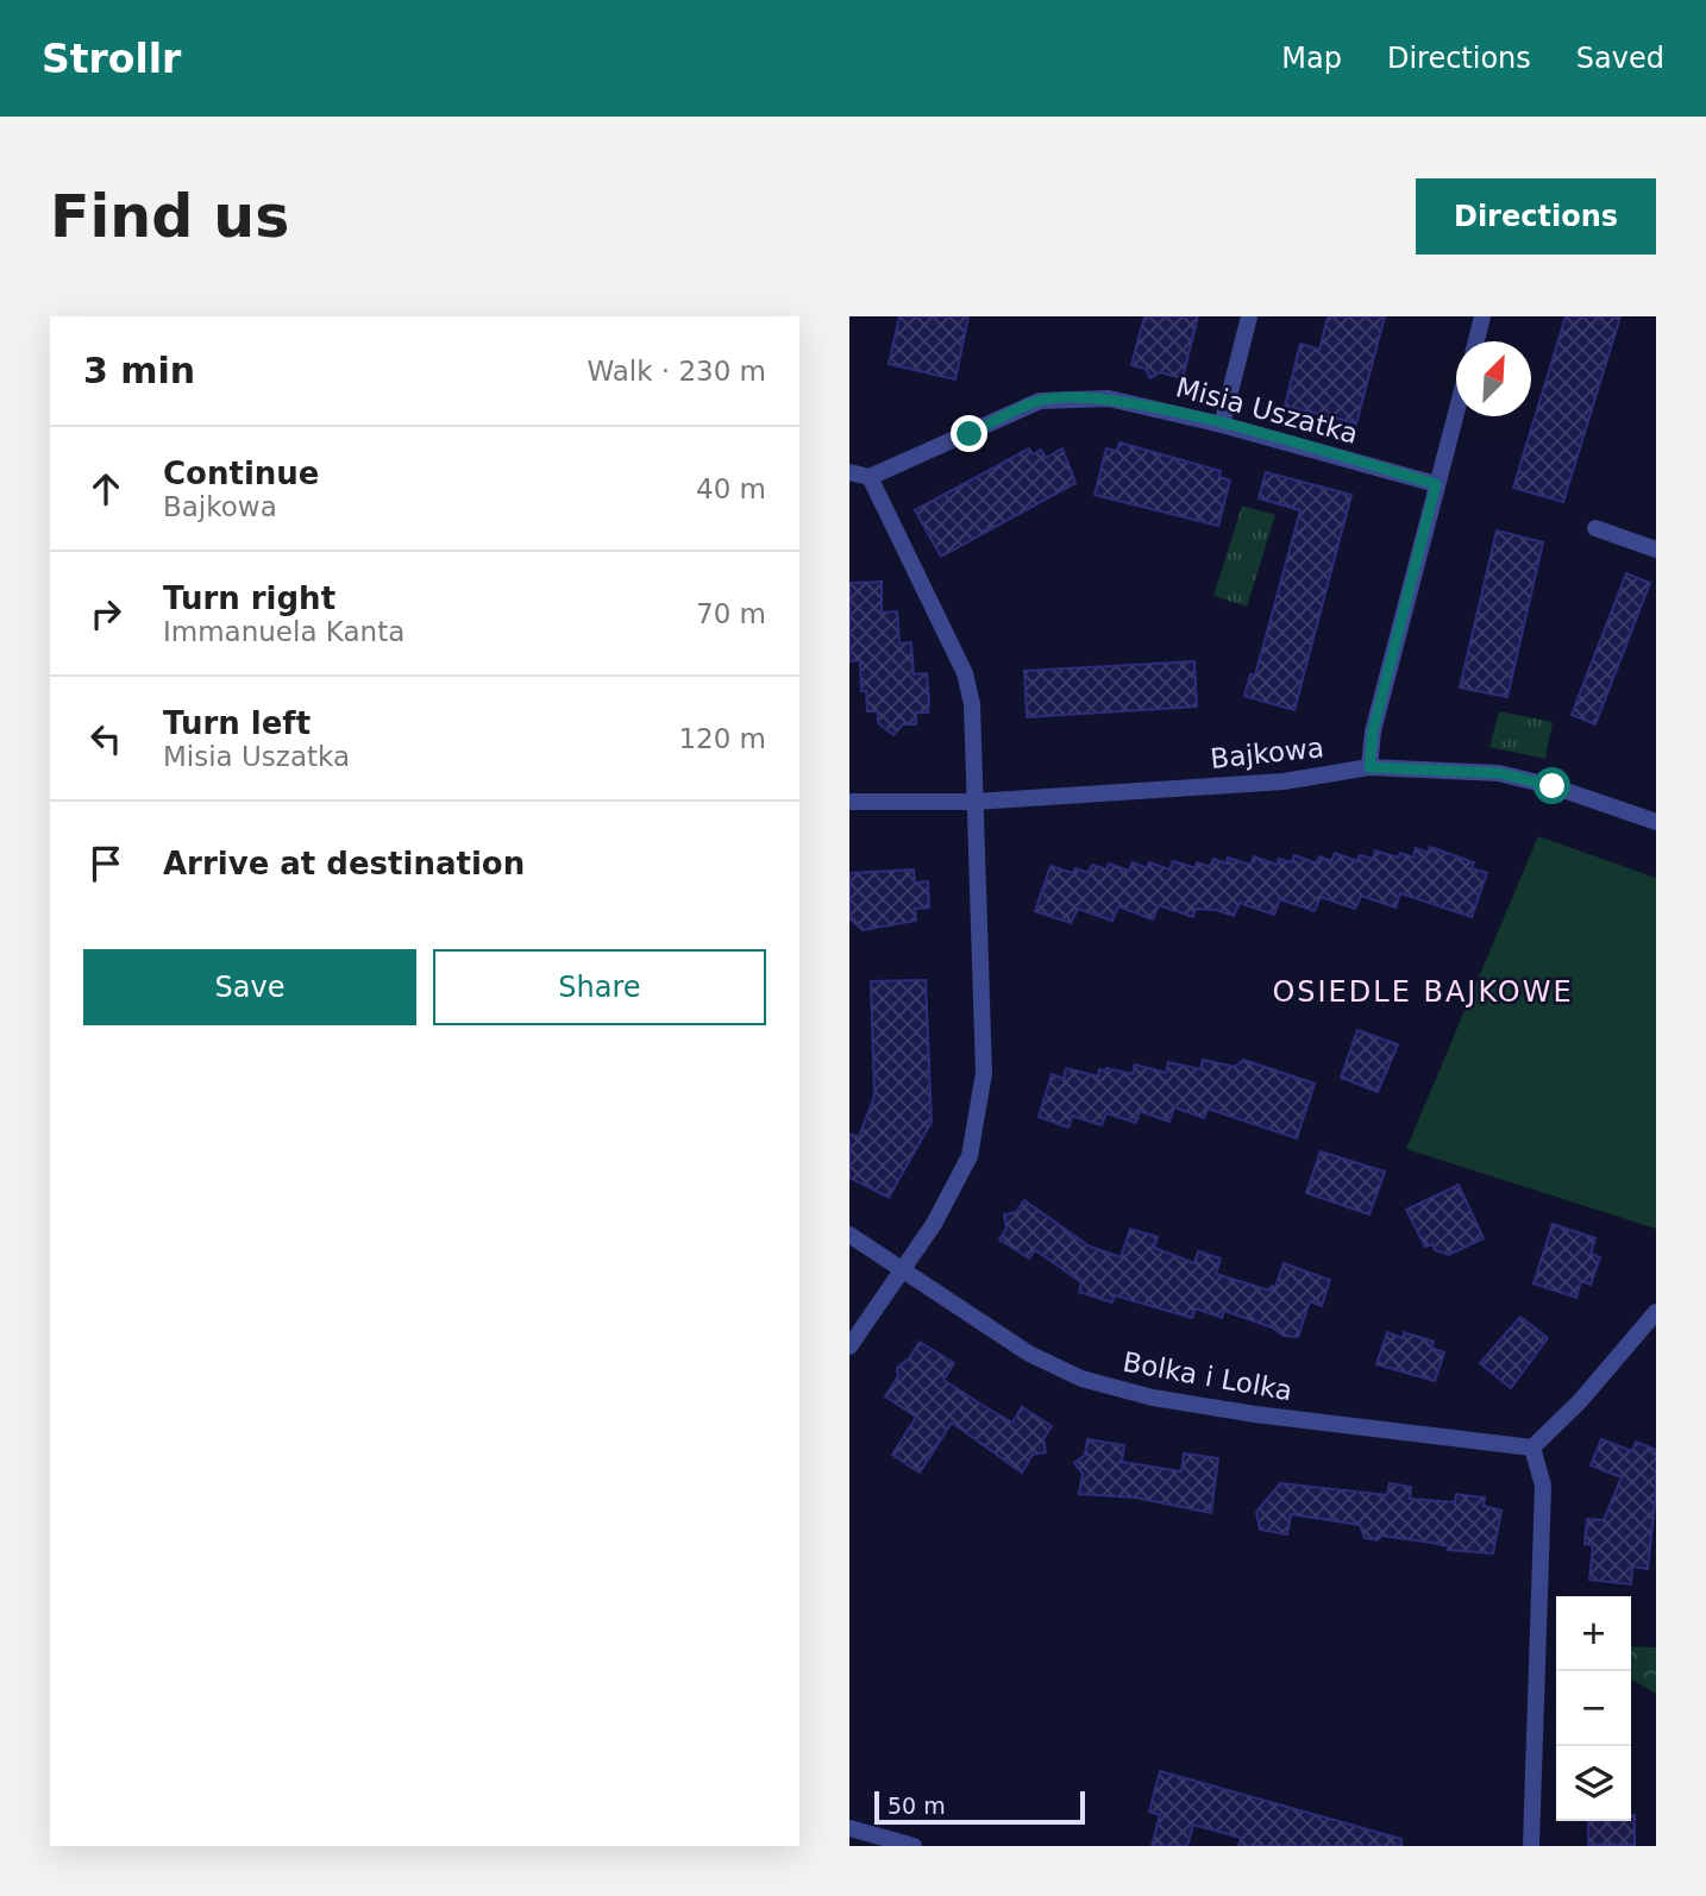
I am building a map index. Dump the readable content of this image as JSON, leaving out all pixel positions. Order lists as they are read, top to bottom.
{
  "streets": {
    "street": ["Misia Uszatka", "Bajkowa", "Bolka i Lolka"]
  },
  "districts": ["OSIEDLE BAJKOWE"],
  "scale_bar": "50 m",
  "north": "top right",
  "page": {
    "header": "Strollr",
    "nav": ["Map", "Directions", "Saved"],
    "buttons": [
      "Directions",
      ["Save", "Share"]
    ],
    "title": "Find us",
    "heading": ["3 min", "Walk · 230 m"],
    "list": [
      ["Continue", "Bajkowa", "40 m"],
      ["Turn right", "Immanuela Kanta", "70 m"],
      ["Turn left", "Misia Uszatka", "120 m"],
      "Arrive at destination"
    ],
    "map_buttons": ["+", "−"],
    "scale": "50 m"
  }
}
